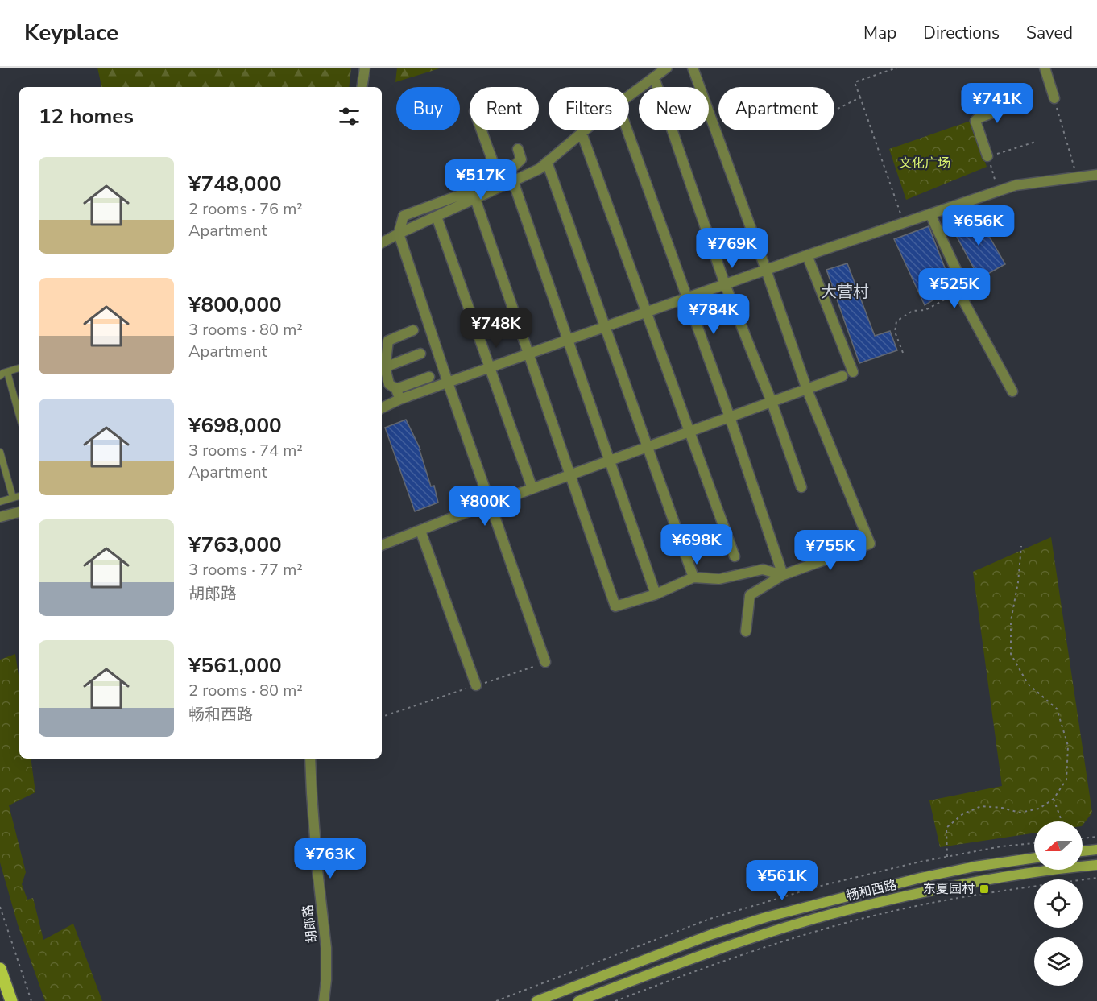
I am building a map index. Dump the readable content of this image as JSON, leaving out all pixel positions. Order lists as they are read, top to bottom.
{
  "streets": {
    "main road": ["畅和西路"],
    "street": ["胡郎路"]
  },
  "districts": ["大营村"],
  "parks": ["文化广场"],
  "places": {
    "transit": ["东夏园村"]
  },
  "north": "left",
  "page": {
    "header": "Keyplace",
    "nav": ["Map", "Directions", "Saved"],
    "price": [
      "¥741K",
      "¥517K",
      "¥656K",
      "¥769K",
      "¥525K",
      "¥784K",
      "¥748K",
      "¥800K",
      "¥698K",
      "¥755K",
      "¥763K",
      "¥561K"
    ],
    "chip": [
      "Buy",
      "Rent",
      "Filters",
      "New",
      "Apartment"
    ],
    "heading": "12 homes",
    "list": [
      {
        "name": "¥748,000",
        "note": "2 rooms · 76 m² · Apartment"
      },
      {
        "name": "¥800,000",
        "note": "3 rooms · 80 m² · Apartment"
      },
      {
        "name": "¥698,000",
        "note": "3 rooms · 74 m² · Apartment"
      },
      {
        "name": "¥763,000",
        "note": "3 rooms · 77 m² · 胡郎路"
      },
      {
        "name": "¥561,000",
        "note": "2 rooms · 80 m² · 畅和西路"
      }
    ]
  }
}
